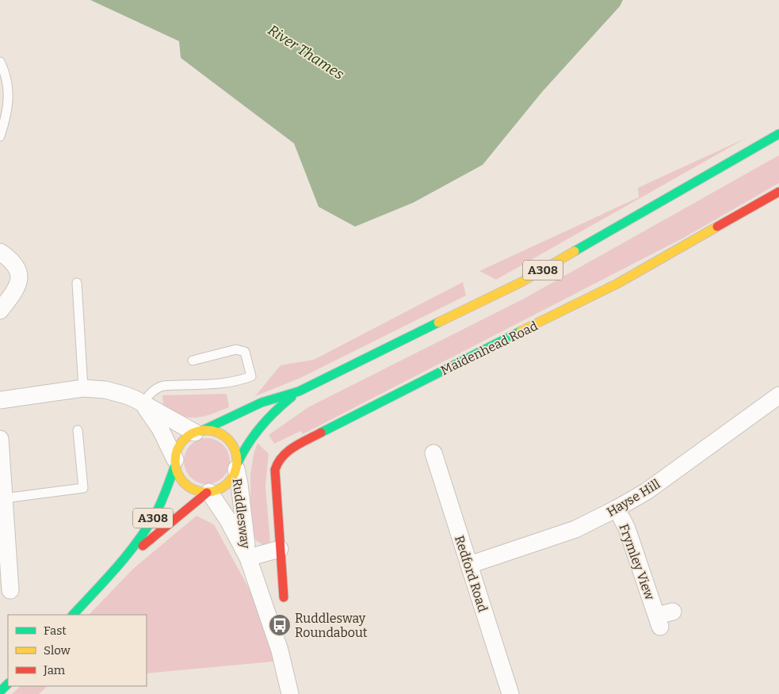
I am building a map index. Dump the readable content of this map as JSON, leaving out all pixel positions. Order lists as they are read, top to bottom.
{
  "streets": {
    "main road": ["A308", "Maidenhead Road"],
    "street": [
      "Hayse Hill",
      "Ruddlesway",
      "Frymley View",
      "Redford Road"
    ]
  },
  "crossings": [
    ["A308", "Ruddlesway"],
    ["Hayse Hill", "Frymley View"],
    ["Hayse Hill", "Redford Road"]
  ],
  "water": ["River Thames"],
  "places": {
    "bus stop": ["Ruddlesway Roundabout"]
  },
  "legend": ["Fast", "Slow", "Jam"]
}
